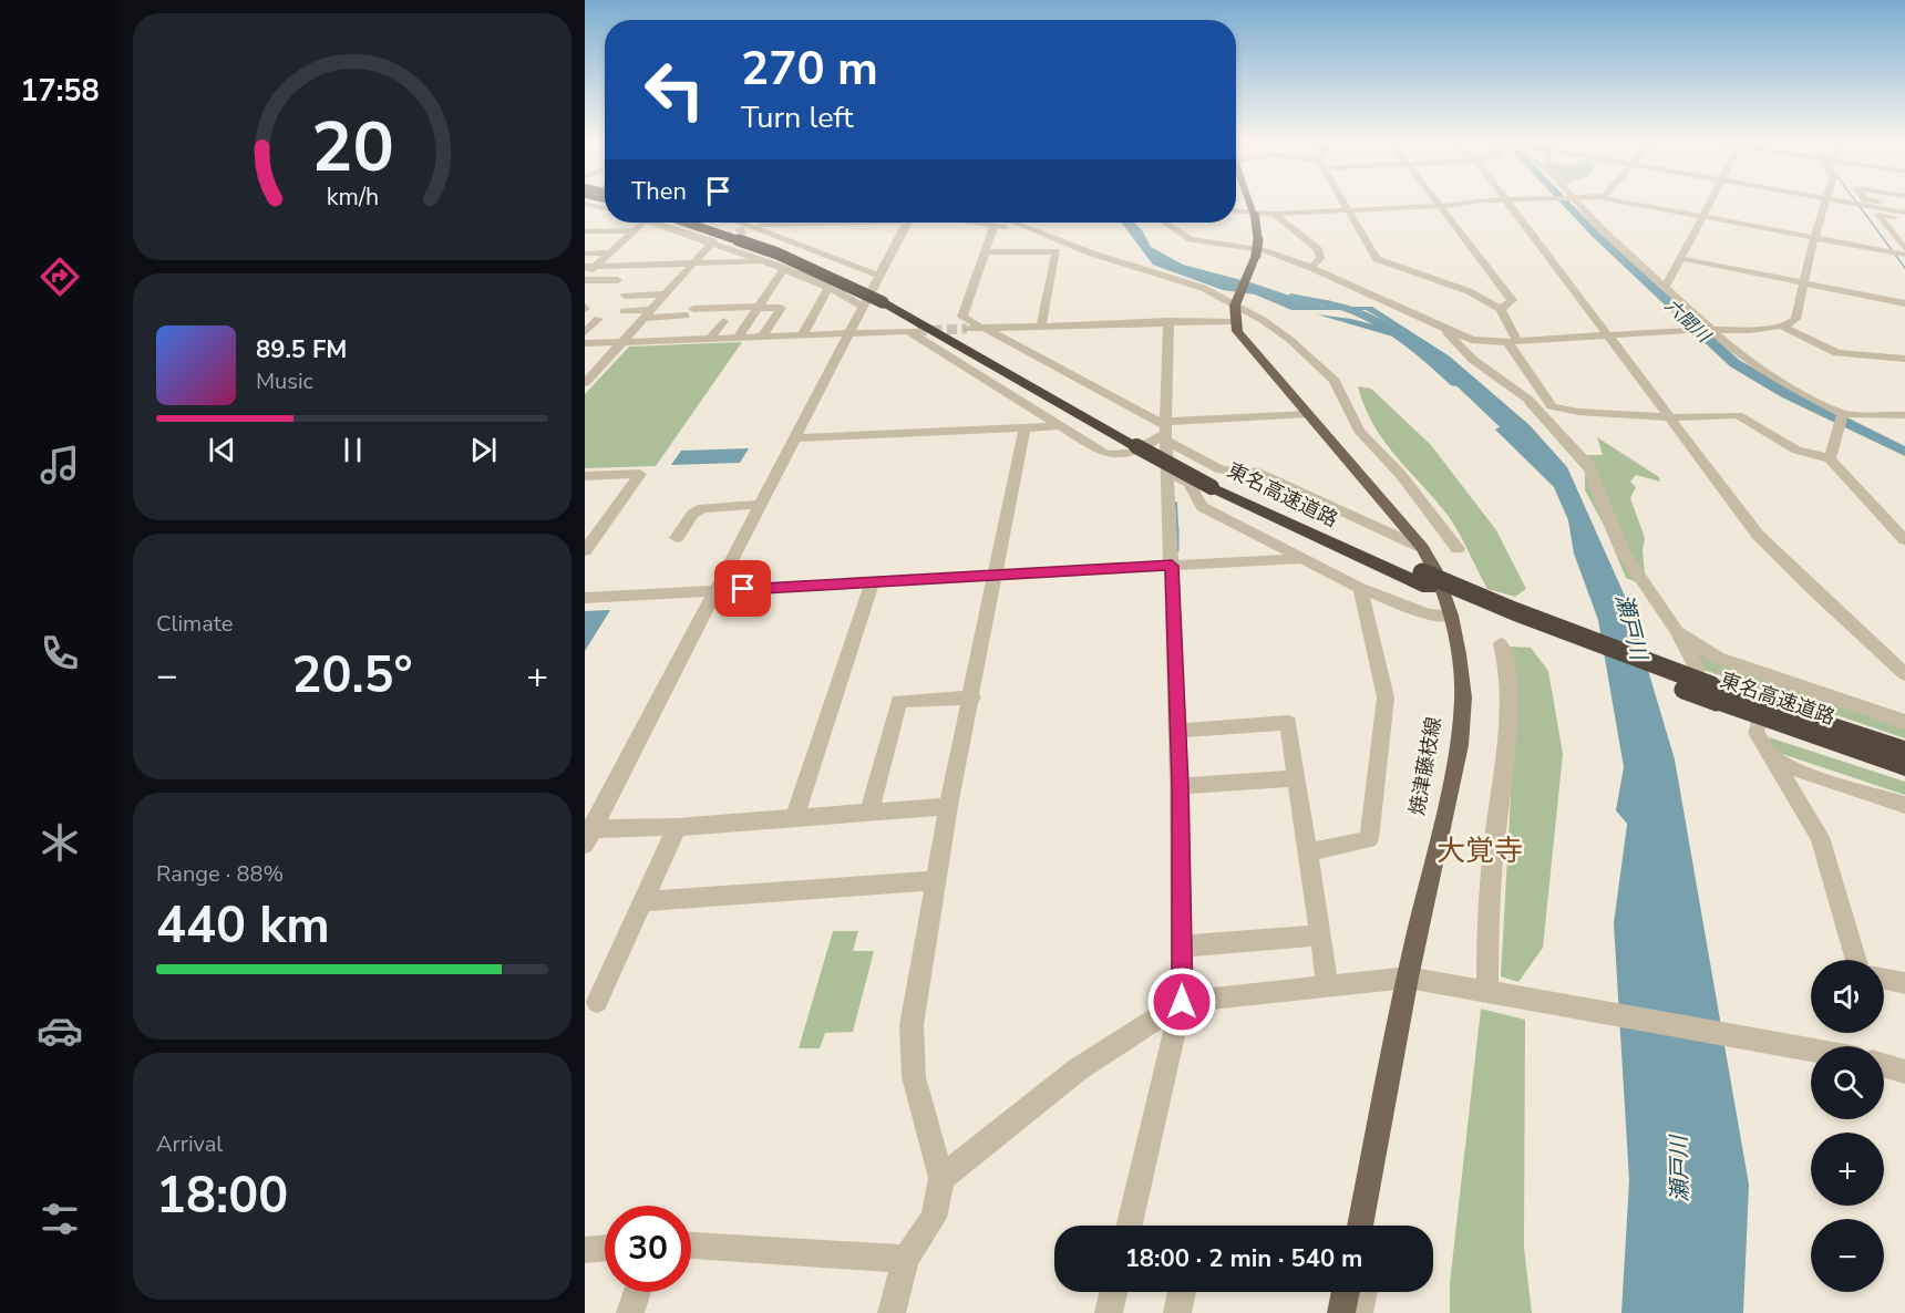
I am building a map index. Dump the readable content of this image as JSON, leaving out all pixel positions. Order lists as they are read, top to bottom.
{
  "streets": {
    "highway": ["東名高速道路"],
    "main road": ["焼津藤枝線"]
  },
  "districts": ["大覚寺"],
  "water": ["六間川", "瀬戸川"],
  "page": {
    "tabs": "17:58",
    "turn": ["270 m", "Turn left"],
    "then": "Then",
    "song": ["89.5 FM", "Music"],
    "tile": [
      "Climate",
      ["Range · 88%", "440 km"],
      ["Arrival", "18:00"]
    ],
    "heat": ["−", "20.5°", "+"],
    "map_buttons": ["+", "−"],
    "limit": "30",
    "trip": "18:00 · 2 min · 540 m",
    "gauge": ["20", "km/h"]
  }
}
